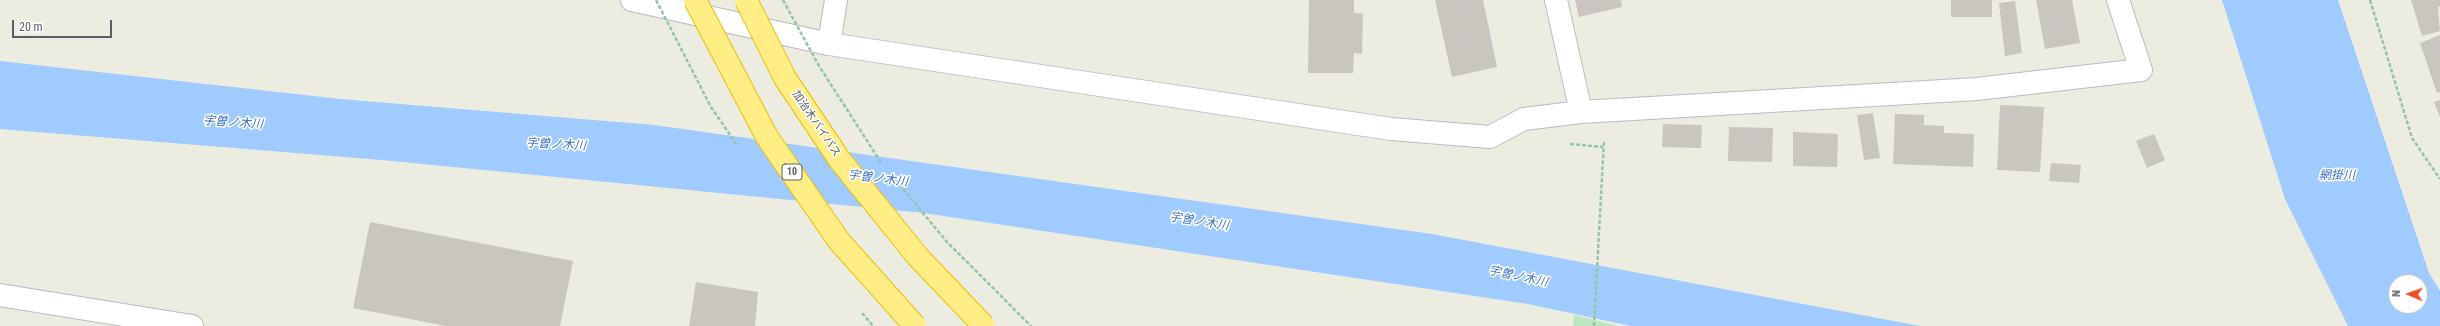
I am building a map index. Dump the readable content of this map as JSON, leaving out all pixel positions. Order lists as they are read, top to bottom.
{
  "streets": {
    "highway": ["加治木バイパス", "10"]
  },
  "water": ["宇曽ノ木川", "網掛川"],
  "scale_bar": "20 m",
  "north": "left"
}
